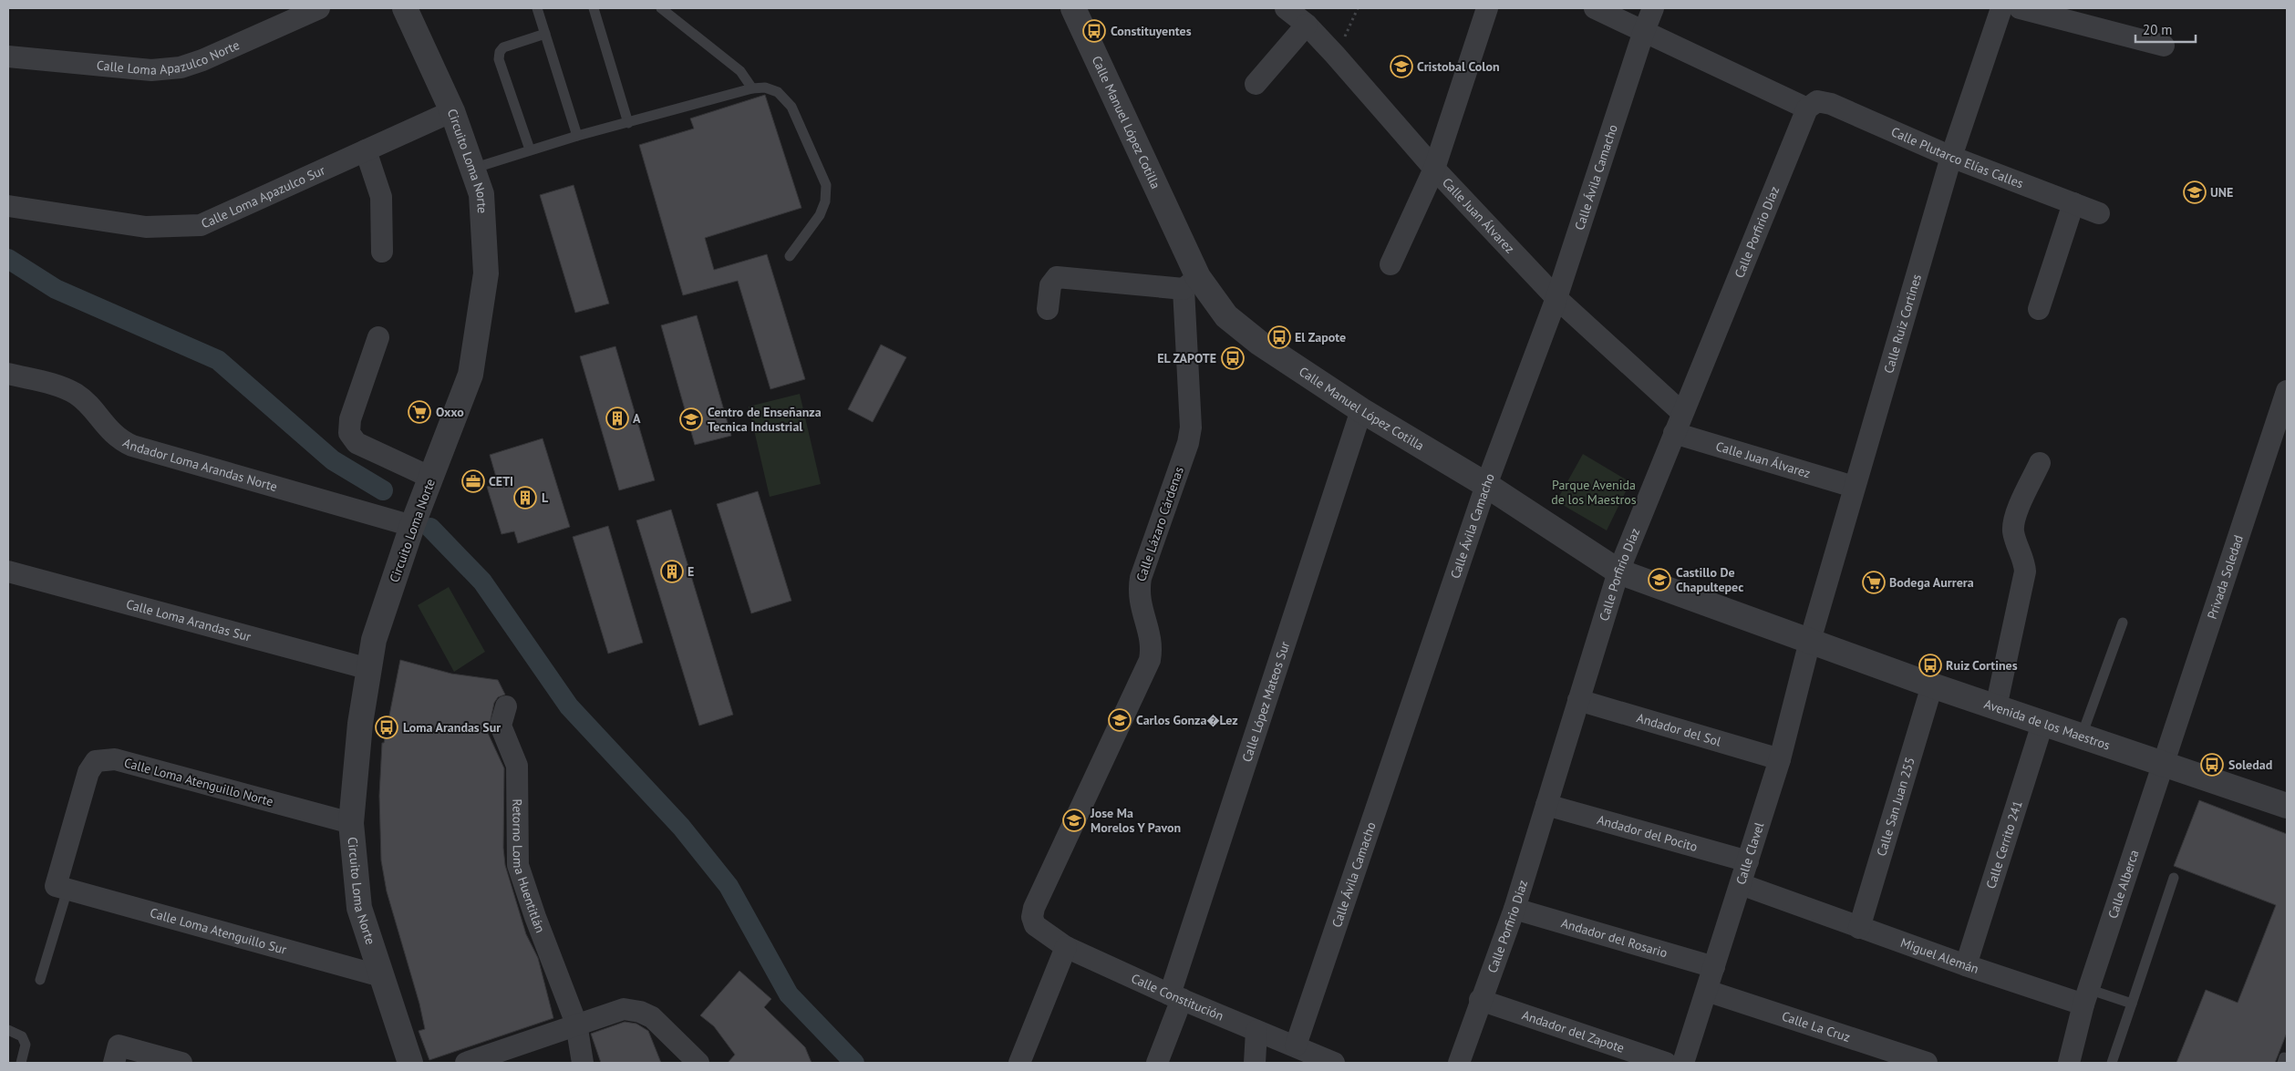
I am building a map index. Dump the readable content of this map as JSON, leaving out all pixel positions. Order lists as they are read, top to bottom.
{
  "streets": {
    "street": [
      "Calle Loma Apazulco Norte",
      "Calle Manuel López Cotilla",
      "Calle Plutarco Elías Calles",
      "Circuito Loma Norte",
      "Calle Ávila Camacho",
      "Calle Loma Apazulco Sur",
      "Calle Juan Álvarez",
      "Calle Porfirio Díaz",
      "Calle Ruiz Cortines",
      "Andador Loma Arandas Norte",
      "Calle Lázaro Cárdenas",
      "Privada Soledad",
      "Calle Loma Arandas Sur",
      "Calle López Mateos Sur",
      "Avenida de los Maestros",
      "Andador del Sol",
      "Calle Loma Atenguillo Norte",
      "Calle San Juan 255",
      "Andador del Pocito",
      "Calle Cerrito 241",
      "Calle Clavel",
      "Retorno Loma Huentitlán",
      "Calle Alberca",
      "Calle Loma Atenguillo Sur",
      "Andador del Rosario",
      "Miguel Alemán",
      "Calle Constitución",
      "Calle La Cruz",
      "Andador del Zapote"
    ]
  },
  "crossings": [
    ["Calle Manuel López Cotilla", "Calle Ávila Camacho"],
    ["Calle Manuel López Cotilla", "Calle Porfirio Díaz"],
    ["Calle Manuel López Cotilla", "Calle Ruiz Cortines"],
    ["Calle Manuel López Cotilla", "Calle Lázaro Cárdenas"],
    ["Calle Manuel López Cotilla", "Calle López Mateos Sur"],
    ["Calle Manuel López Cotilla", "Avenida de los Maestros"],
    ["Calle Manuel López Cotilla", "Calle Clavel"],
    ["Calle Plutarco Elías Calles", "Calle Ávila Camacho"],
    ["Calle Plutarco Elías Calles", "Calle Porfirio Díaz"],
    ["Calle Plutarco Elías Calles", "Calle Ruiz Cortines"],
    ["Circuito Loma Norte", "Calle Loma Apazulco Sur"],
    ["Circuito Loma Norte", "Andador Loma Arandas Norte"],
    ["Circuito Loma Norte", "Calle Loma Arandas Sur"],
    ["Circuito Loma Norte", "Calle Loma Atenguillo Norte"],
    ["Circuito Loma Norte", "Calle Loma Atenguillo Sur"],
    ["Calle Ávila Camacho", "Calle Juan Álvarez"],
    ["Calle Ávila Camacho", "Calle Constitución"],
    ["Calle Juan Álvarez", "Calle Porfirio Díaz"],
    ["Calle Juan Álvarez", "Calle Ruiz Cortines"],
    ["Calle Porfirio Díaz", "Andador del Sol"],
    ["Calle Porfirio Díaz", "Andador del Pocito"],
    ["Calle Porfirio Díaz", "Andador del Rosario"],
    ["Calle Porfirio Díaz", "Andador del Zapote"],
    ["Calle Ruiz Cortines", "Avenida de los Maestros"],
    ["Calle Ruiz Cortines", "Calle Clavel"],
    ["Calle Lázaro Cárdenas", "Calle Constitución"],
    ["Privada Soledad", "Avenida de los Maestros"],
    ["Privada Soledad", "Calle Alberca"],
    ["Calle López Mateos Sur", "Calle Constitución"],
    ["Avenida de los Maestros", "Calle San Juan 255"],
    ["Avenida de los Maestros", "Calle Cerrito 241"],
    ["Avenida de los Maestros", "Calle Clavel"],
    ["Avenida de los Maestros", "Calle Alberca"],
    ["Andador del Sol", "Calle Clavel"],
    ["Calle Loma Atenguillo Norte", "Calle Loma Atenguillo Sur"],
    ["Calle San Juan 255", "Miguel Alemán"],
    ["Andador del Pocito", "Calle Clavel"],
    ["Calle Cerrito 241", "Miguel Alemán"],
    ["Calle Clavel", "Andador del Rosario"],
    ["Calle Clavel", "Miguel Alemán"],
    ["Calle Clavel", "Calle La Cruz"],
    ["Calle Alberca", "Miguel Alemán"]
  ],
  "parks": ["Parque Avenida de los Maestros"],
  "places": {
    "bus stop": [
      "Constituyentes",
      "El Zapote",
      "EL ZAPOTE",
      "Ruiz Cortines",
      "Loma Arandas Sur",
      "Soledad"
    ],
    "school or university": [
      "Cristobal Colon",
      "UNE",
      "Centro de Enseñanza Tecnica Industrial",
      "Castillo De Chapultepec",
      "Carlos Gonza�Lez",
      "Jose Ma Morelos Y Pavon"
    ],
    "supermarket": ["Oxxo", "Bodega Aurrera"],
    "building": ["A", "L", "E"],
    "office": ["CETI"]
  },
  "scale_bar": "20 m"
}
